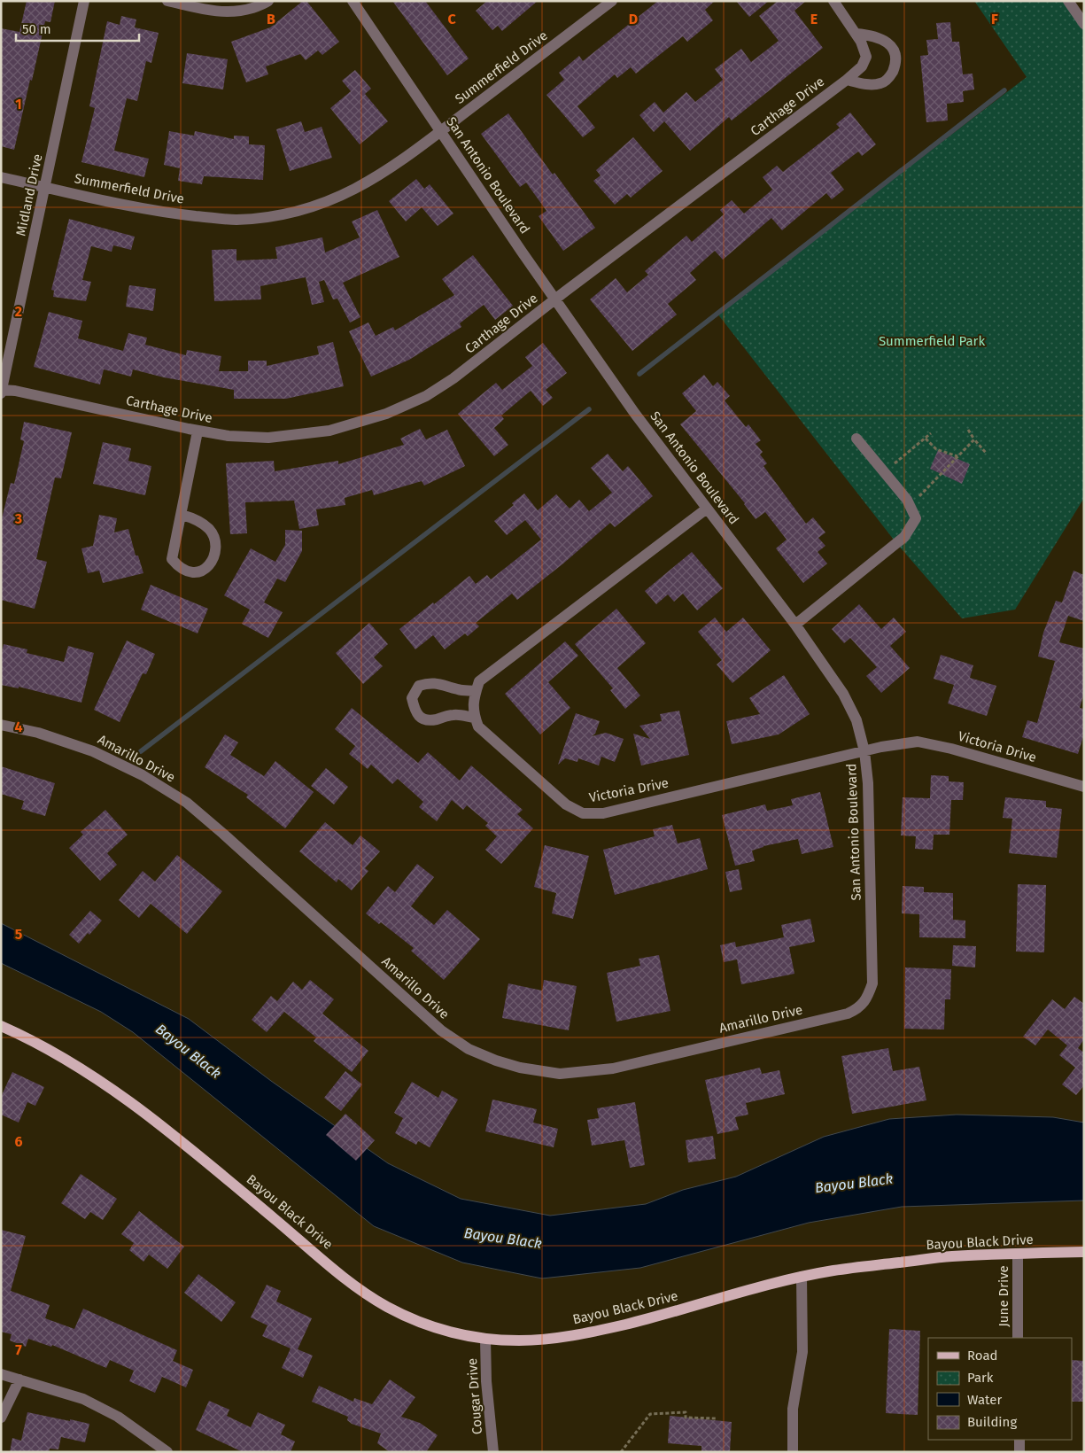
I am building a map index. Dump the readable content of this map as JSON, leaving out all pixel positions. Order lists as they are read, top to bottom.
{
  "streets": {
    "main road": ["Bayou Black Drive"],
    "street": [
      "Summerfield Drive",
      "Carthage Drive",
      "San Antonio Boulevard",
      "Midland Drive",
      "Victoria Drive",
      "Amarillo Drive",
      "June Drive",
      "Cougar Drive"
    ]
  },
  "crossings": [
    ["Summerfield Drive", "San Antonio Boulevard"],
    ["Summerfield Drive", "Midland Drive"],
    ["Carthage Drive", "San Antonio Boulevard"],
    ["Carthage Drive", "Midland Drive"],
    ["San Antonio Boulevard", "Victoria Drive"],
    ["San Antonio Boulevard", "Amarillo Drive"],
    ["Bayou Black Drive", "June Drive"],
    ["Bayou Black Drive", "Cougar Drive"]
  ],
  "water": ["Bayou Black"],
  "parks": ["Summerfield Park"],
  "legend": [
    "Road",
    "Park",
    "Water",
    "Building"
  ],
  "scale_bar": "50 m",
  "grid": {
    "columns": [
      "B",
      "C",
      "D",
      "E",
      "F"
    ],
    "rows": [
      "1",
      "2",
      "3",
      "4",
      "5",
      "6",
      "7"
    ]
  }
}
